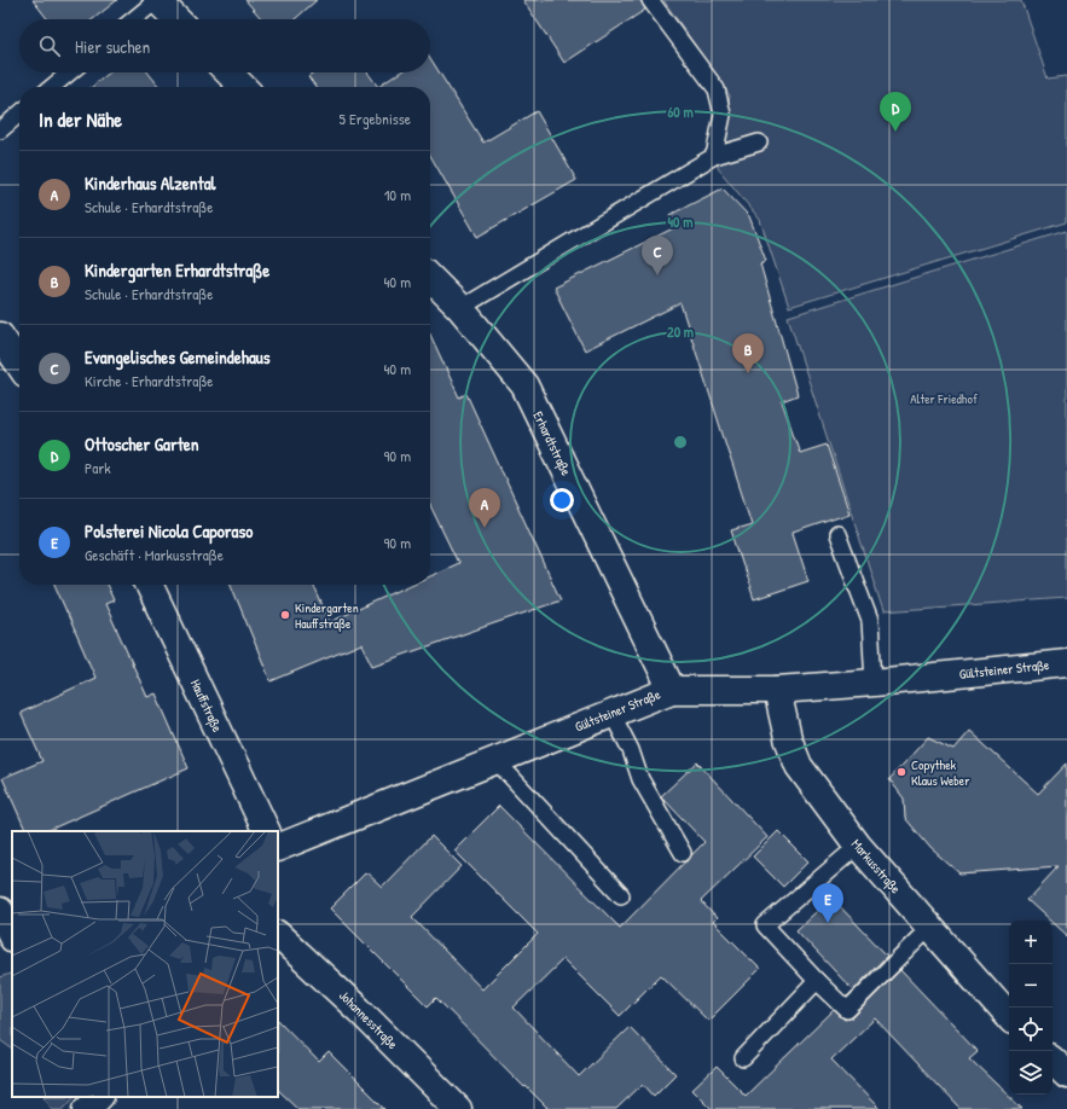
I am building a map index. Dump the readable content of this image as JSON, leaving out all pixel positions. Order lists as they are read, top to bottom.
{
  "streets": {
    "street": [
      "Erhardtstraße",
      "Gültsteiner Straße",
      "Hauffstraße",
      "Markusstraße",
      "Johannesstraße"
    ]
  },
  "crossings": [
    ["Erhardtstraße", "Gültsteiner Straße"],
    ["Gültsteiner Straße", "Markusstraße"]
  ],
  "parks": ["Alter Friedhof"],
  "places": ["Kindergarten Hauffstraße", "Copythek Klaus Weber"],
  "page": {
    "search": "Hier suchen",
    "heading": ["In der Nähe", "5 Ergebnisse"],
    "pins": [
      "D",
      "C",
      "B",
      "A",
      "E"
    ],
    "list": [
      {
        "mark": "A",
        "name": "Kinderhaus Alzental",
        "note": "Schule · Erhardtstraße",
        "value": "10 m"
      },
      {
        "mark": "B",
        "name": "Kindergarten Erhardtstraße",
        "note": "Schule · Erhardtstraße",
        "value": "40 m"
      },
      {
        "mark": "C",
        "name": "Evangelisches Gemeindehaus",
        "note": "Kirche · Erhardtstraße",
        "value": "40 m"
      },
      {
        "mark": "D",
        "name": "Ottoscher Garten",
        "note": "Park",
        "value": "90 m"
      },
      {
        "mark": "E",
        "name": "Polsterei Nicola Caporaso",
        "note": "Geschäft · Markusstraße",
        "value": "90 m"
      }
    ],
    "map_buttons": ["+", "−"]
  },
  "rings": ["60 m", "40 m", "20 m"]
}
